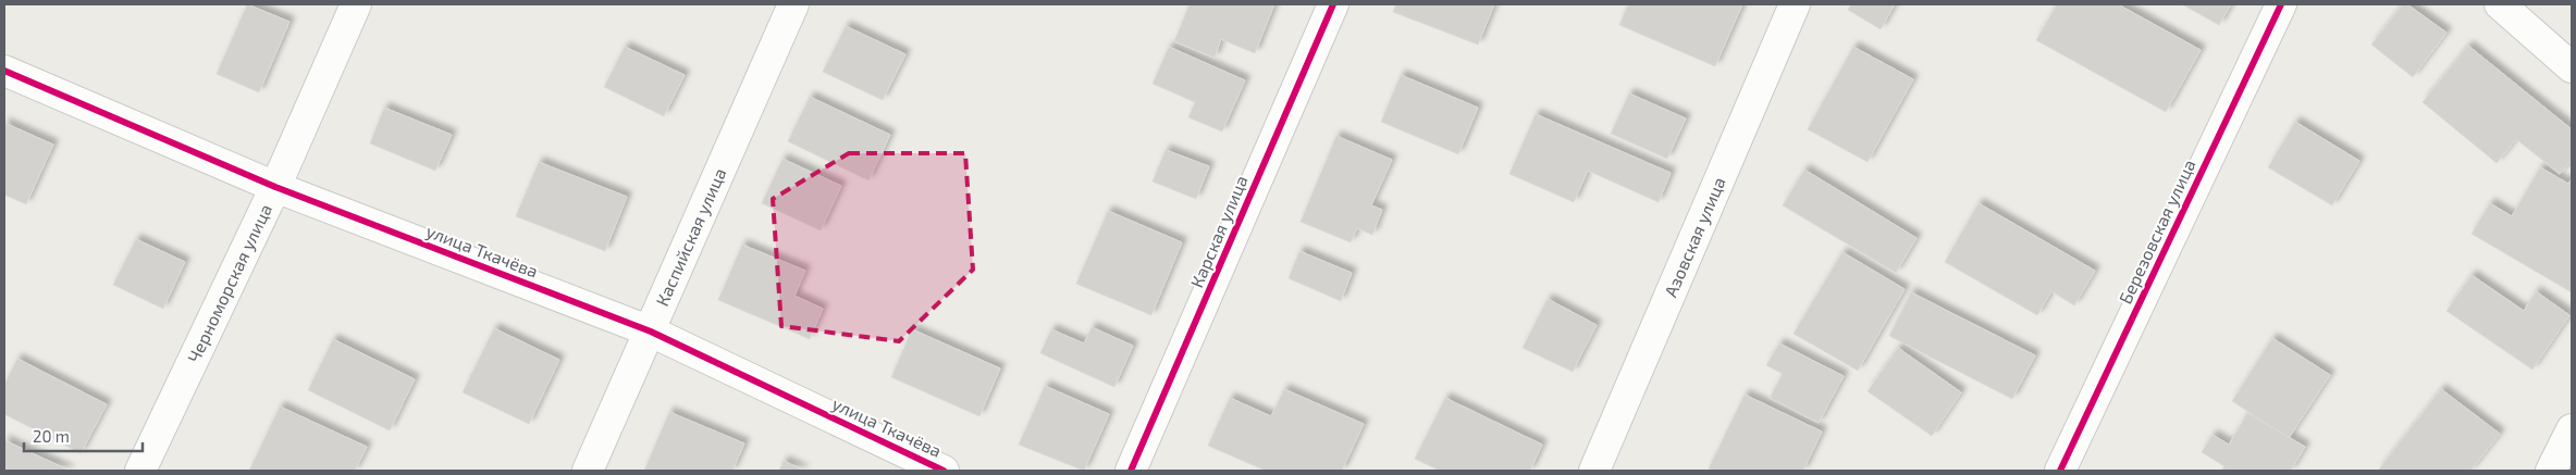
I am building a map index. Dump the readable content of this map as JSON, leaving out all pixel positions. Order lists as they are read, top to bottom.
{
  "streets": {
    "street": [
      "Карская улица",
      "Березовская улица",
      "Азовская улица",
      "Каспийская улица",
      "улица Ткачёва",
      "Черноморская улица"
    ]
  },
  "crossings": [
    ["Каспийская улица", "улица Ткачёва"],
    ["улица Ткачёва", "Черноморская улица"]
  ],
  "scale_bar": "20 m"
}
